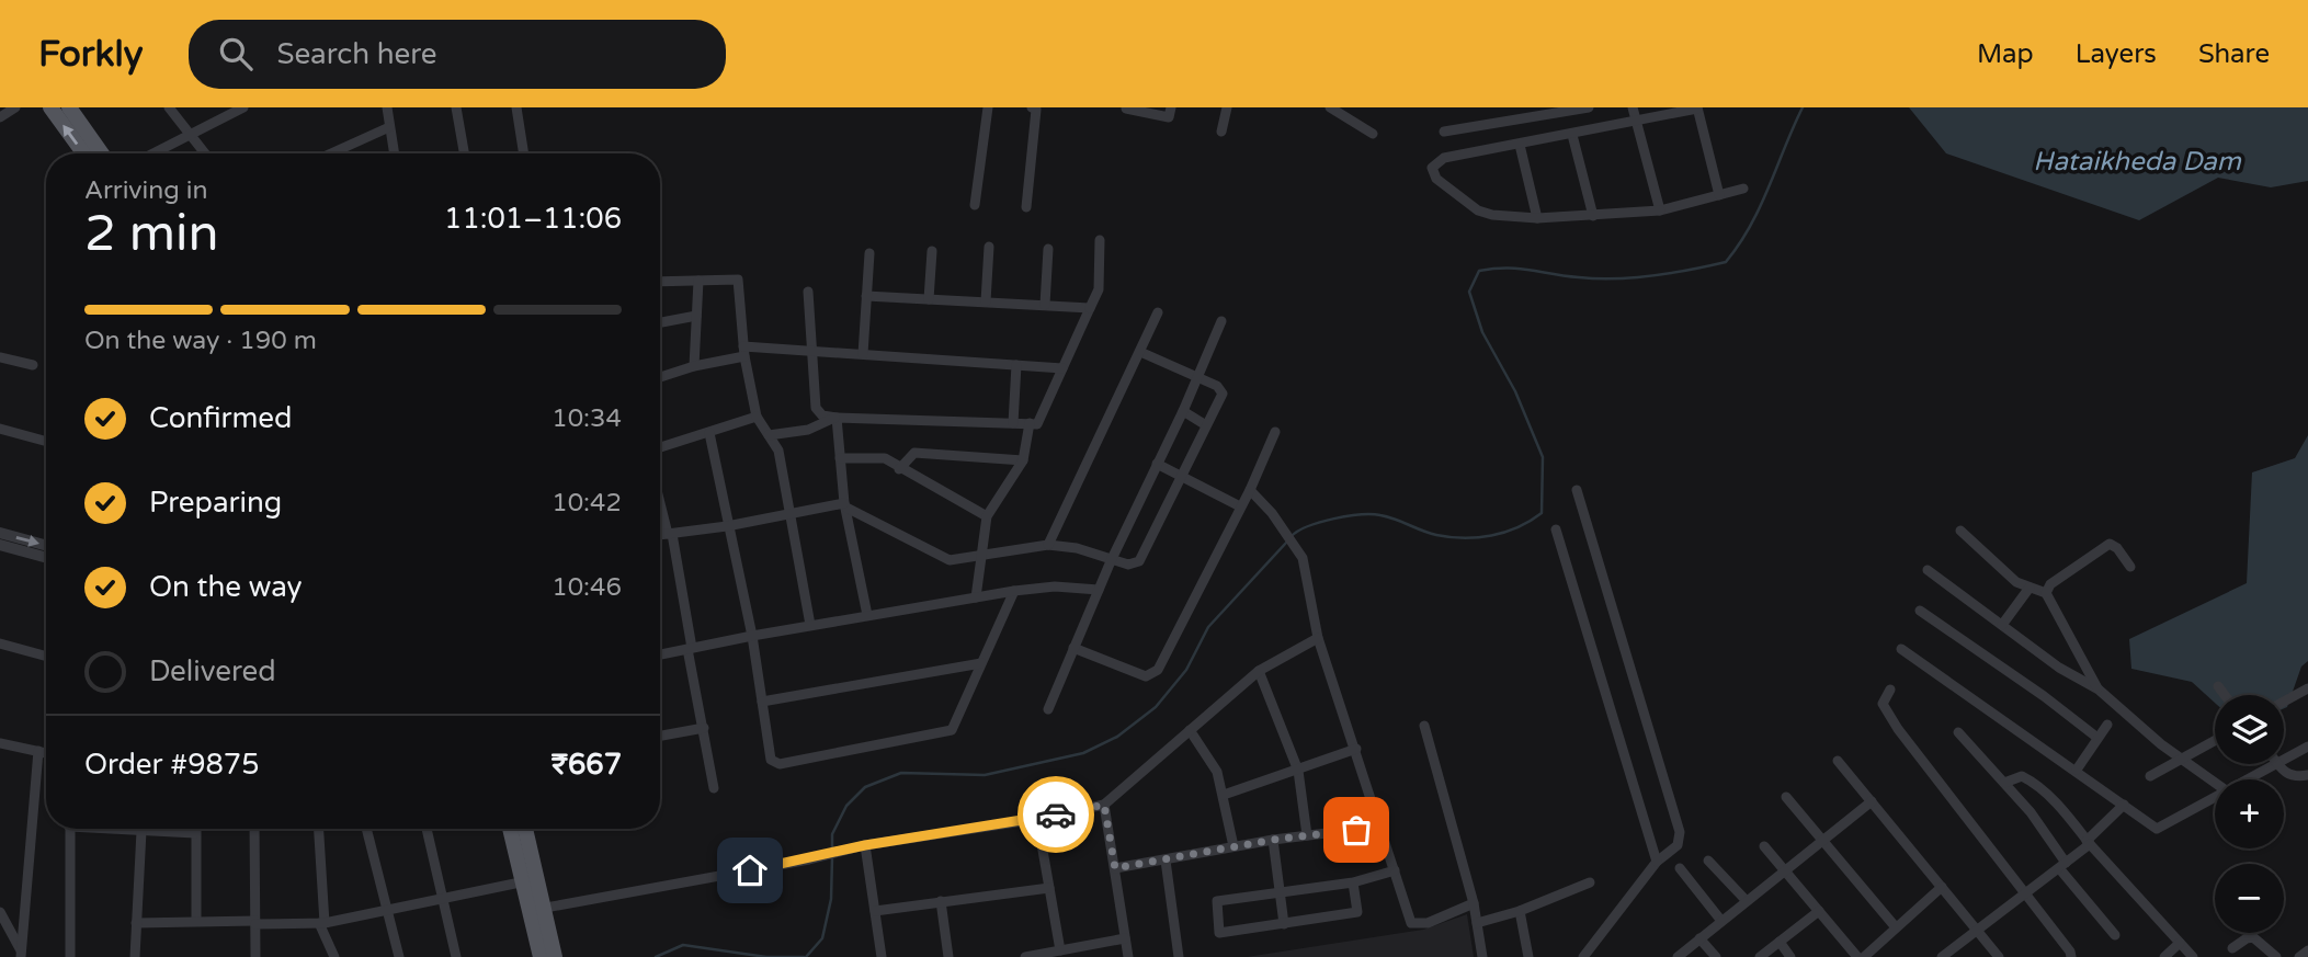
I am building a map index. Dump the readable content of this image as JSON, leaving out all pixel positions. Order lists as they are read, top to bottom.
{
  "water": ["Hataikheda Dam"],
  "page": {
    "header": "Forkly",
    "search": "Search here",
    "nav": ["Map", "Layers", "Share"],
    "heading": ["2 min", "Arriving in", "11:01–11:06"],
    "panel": ["Order #9875", "₹667"],
    "bar": "On the way · 190 m",
    "list": [
      ["Confirmed", "10:34"],
      ["Preparing", "10:42"],
      ["On the way", "10:46"],
      "Delivered"
    ],
    "map_buttons": ["+", "−"]
  }
}
